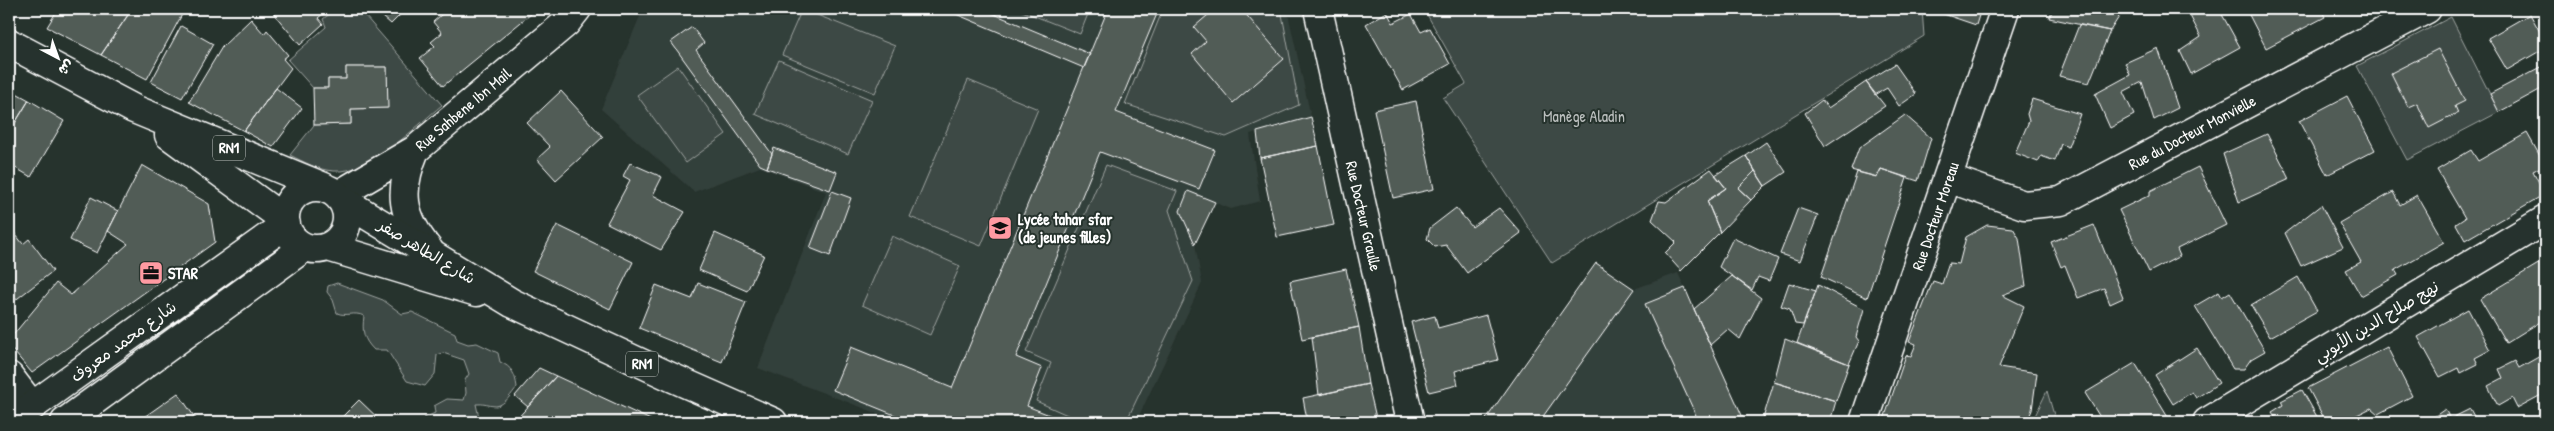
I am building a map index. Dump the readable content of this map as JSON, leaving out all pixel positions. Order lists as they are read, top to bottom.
{
  "streets": {
    "street": [
      "Rue Sahbene Ibn Mail",
      "Rue du Docteur Monvielle",
      "RN1",
      "Rue Docteur Graulle",
      "Rue Docteur Moreau",
      "شارع الطاهر صفر",
      "نهج صلاح الدين الأيوبي",
      "شارع محمد معروف"
    ]
  },
  "crossings": [
    ["Rue Sahbene Ibn Mail", "RN1"],
    ["Rue Sahbene Ibn Mail", "شارع الطاهر صفر"],
    ["Rue Sahbene Ibn Mail", "شارع محمد معروف"],
    ["Rue du Docteur Monvielle", "Rue Docteur Moreau"],
    ["RN1", "شارع الطاهر صفر"],
    ["RN1", "شارع محمد معروف"],
    ["شارع الطاهر صفر", "شارع محمد معروف"]
  ],
  "parks": ["Manège Aladin"],
  "places": {
    "school or university": ["Lycée tahar sfar (de jeunes filles)"],
    "office": ["STAR"]
  },
  "north": "bottom right"
}
